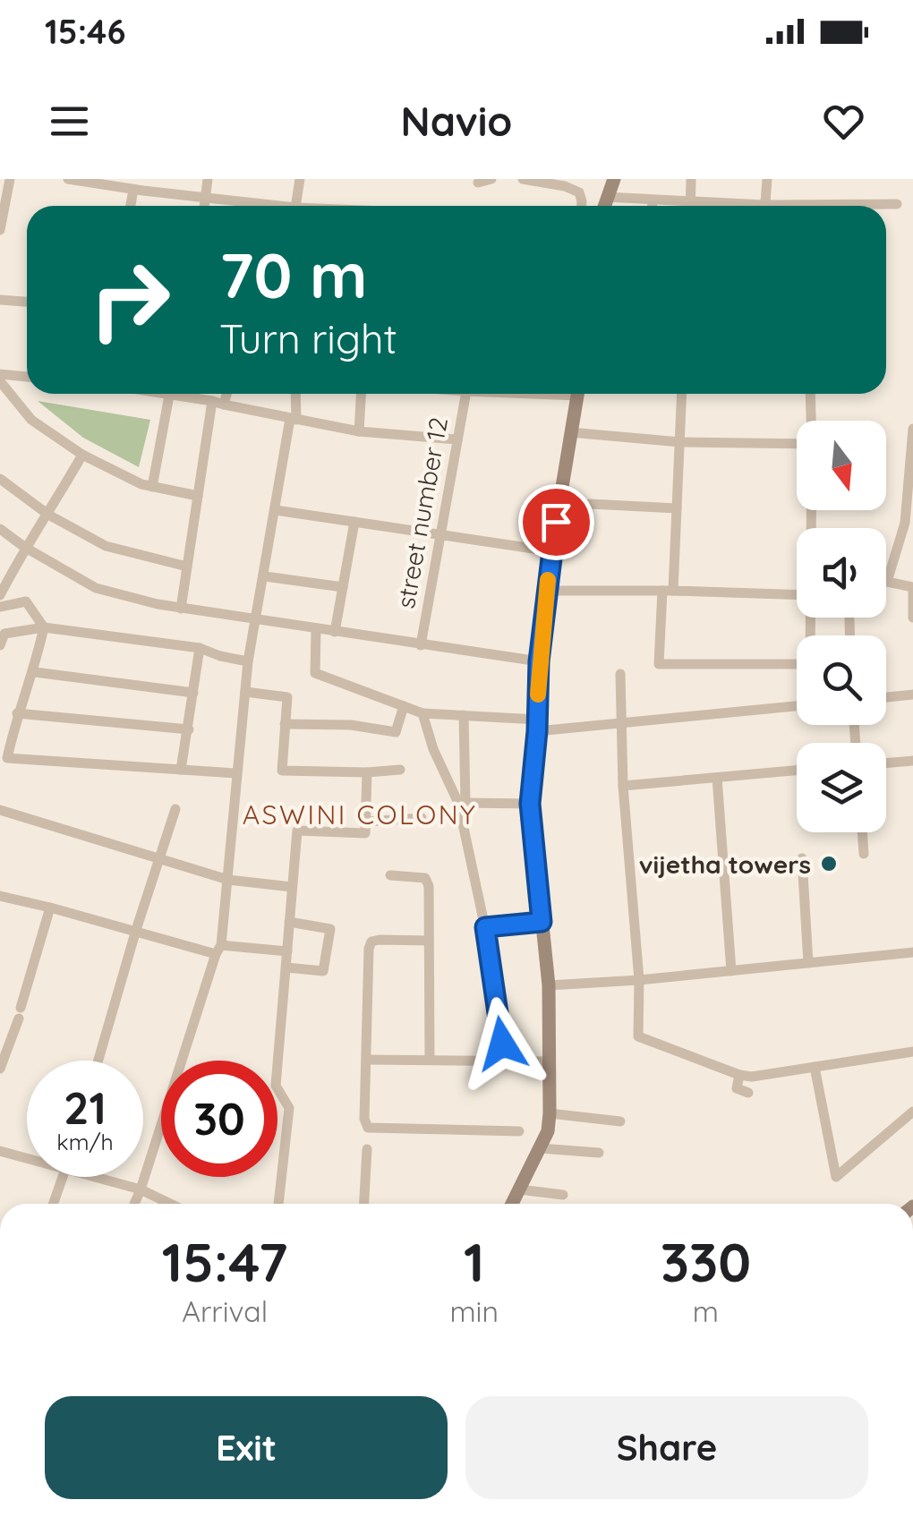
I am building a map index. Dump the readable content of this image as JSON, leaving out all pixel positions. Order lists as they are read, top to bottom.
{
  "streets": {
    "street": ["street number 12"]
  },
  "districts": ["ASWINI COLONY"],
  "places": ["vijetha towers"],
  "north": "bottom",
  "page": {
    "status": "15:46",
    "header": "Navio",
    "turn": ["70 m", "Turn right"],
    "speed": "21 km/h",
    "limit": "30",
    "eta": [
      "15:47",
      "Arrival",
      "1",
      "min",
      "330",
      "m"
    ],
    "buttons": ["Exit", "Share"]
  }
}
